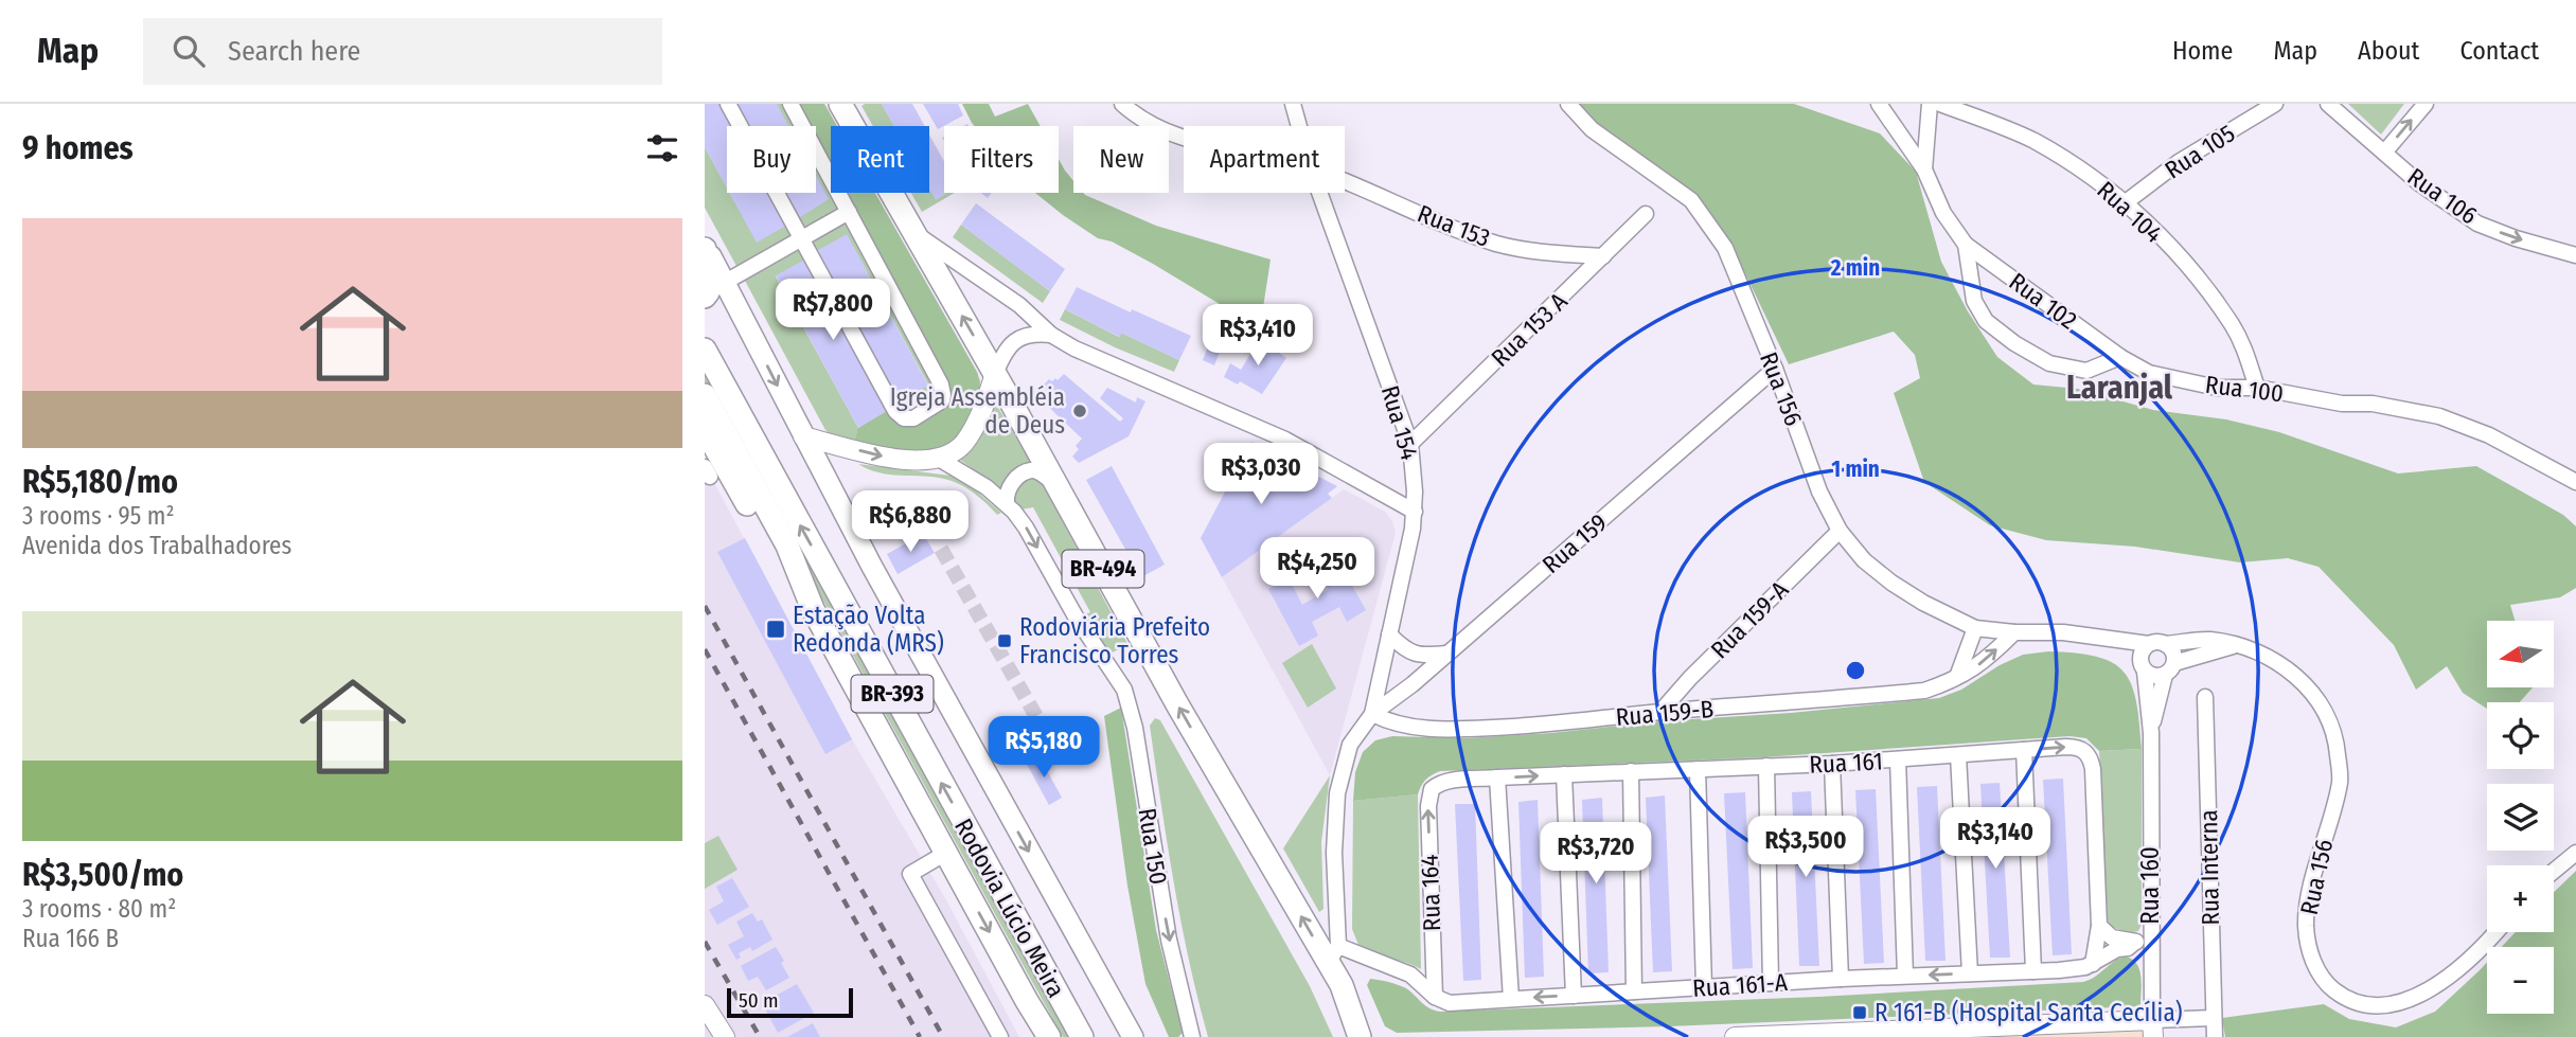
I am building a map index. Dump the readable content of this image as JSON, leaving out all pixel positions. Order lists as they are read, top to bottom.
{
  "streets": {
    "main road": ["BR-494", "BR-393", "Rodovia Lúcio Meira"],
    "street": [
      "Rua 105",
      "Rua 106",
      "Rua 104",
      "Rua 153",
      "Rua 102",
      "Rua 153 A",
      "Rua 156",
      "Rua 100",
      "Rua 154",
      "Rua 159",
      "Rua 159-A",
      "Rua 159-B",
      "Rua 161",
      "Rua 150",
      "Rua Interna",
      "Rua 160",
      "Rua 164",
      "Rua 161-A"
    ]
  },
  "crossings": [
    ["Rua 105", "Rua 104"],
    ["Rua 104", "Rua 100"],
    ["Rua 153", "Rua 153 A"],
    ["Rua 102", "Rua 100"],
    ["Rua 153 A", "Rua 154"],
    ["Rua 156", "Rua 159"],
    ["Rua 156", "Rua 159-A"],
    ["Rua 156", "Rua 159-B"],
    ["Rua 156", "Rua 160"],
    ["Rua 154", "Rua 159"],
    ["Rua 154", "BR-494"],
    ["Rua 154", "Rua 159-B"],
    ["Rua 159", "Rua 159-B"],
    ["Rua 159-A", "Rua 159-B"],
    ["Rua 161", "Rua 164"],
    ["Rua 161", "Rua 161-A"],
    ["Rua 160", "Rua 161-A"],
    ["Rua 164", "Rua 161-A"]
  ],
  "one_way": ["Rua 106", "Rua 150"],
  "districts": ["Laranjal"],
  "places": {
    "other": ["Igreja Assembléia de Deus"],
    "transit": ["Estação Volta Redonda (MRS)", "Rodoviária Prefeito Francisco Torres", "R 161-B (Hospital Santa Cecília)"]
  },
  "scale_bar": "50 m",
  "north": "left",
  "page": {
    "header": "Map",
    "search": "Search here",
    "nav": [
      "Home",
      "Map",
      "About",
      "Contact"
    ],
    "heading": "9 homes",
    "chip": [
      "Buy",
      "Rent",
      "Filters",
      "New",
      "Apartment"
    ],
    "list": [
      {
        "name": "R$5,180/mo",
        "note": "3 rooms · 95 m² · Avenida dos Trabalhadores"
      },
      {
        "name": "R$3,500/mo",
        "note": "3 rooms · 80 m² · Rua 166 B"
      }
    ],
    "price": [
      "R$7,800",
      "R$3,410",
      "R$3,030",
      "R$6,880",
      "R$4,250",
      "R$5,180",
      "R$3,140",
      "R$3,500",
      "R$3,720"
    ],
    "map_buttons": ["+", "−"],
    "scale": "50 m"
  },
  "rings": ["2 min", "1 min"]
}
